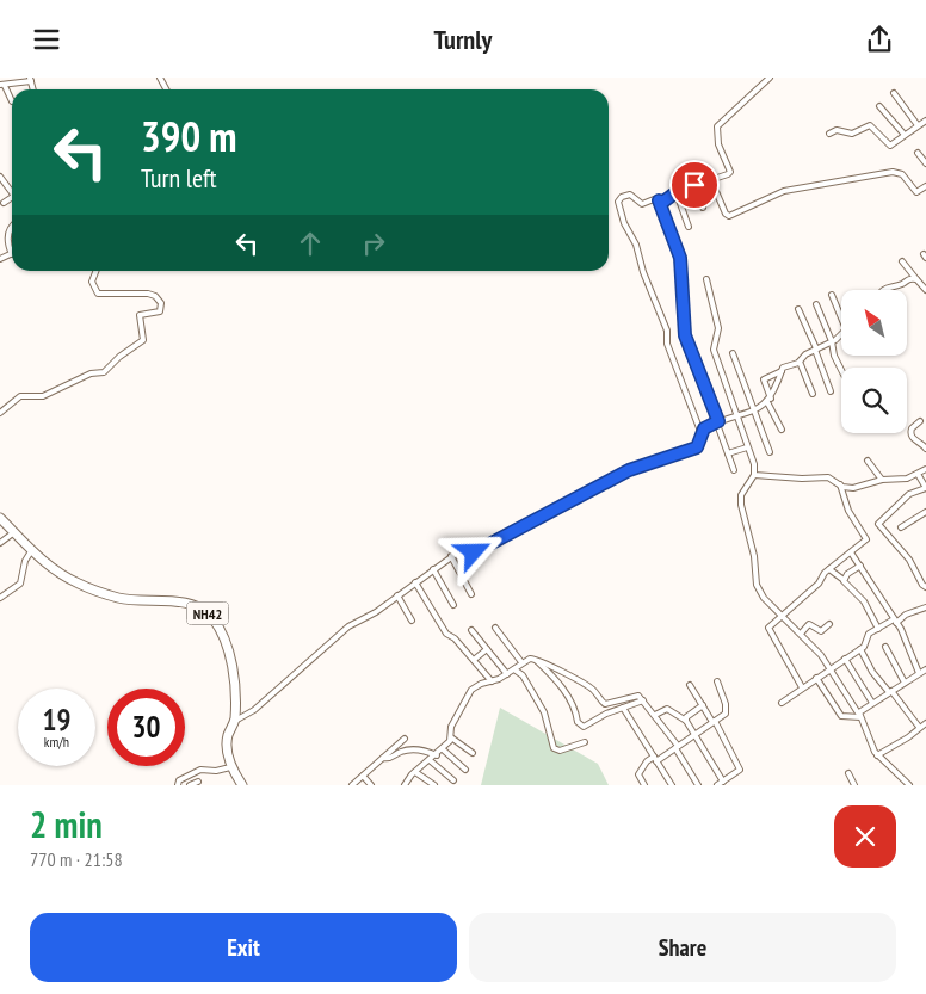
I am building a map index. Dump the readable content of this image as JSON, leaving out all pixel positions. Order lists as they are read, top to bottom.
{
  "streets": {
    "highway": ["NH42"]
  },
  "north": "top left",
  "page": {
    "header": "Turnly",
    "turn": ["390 m", "Turn left"],
    "speed": "19 km/h",
    "limit": "30",
    "heading": ["2 min", "770 m · 21:58"],
    "buttons": ["Exit", "Share"]
  }
}
